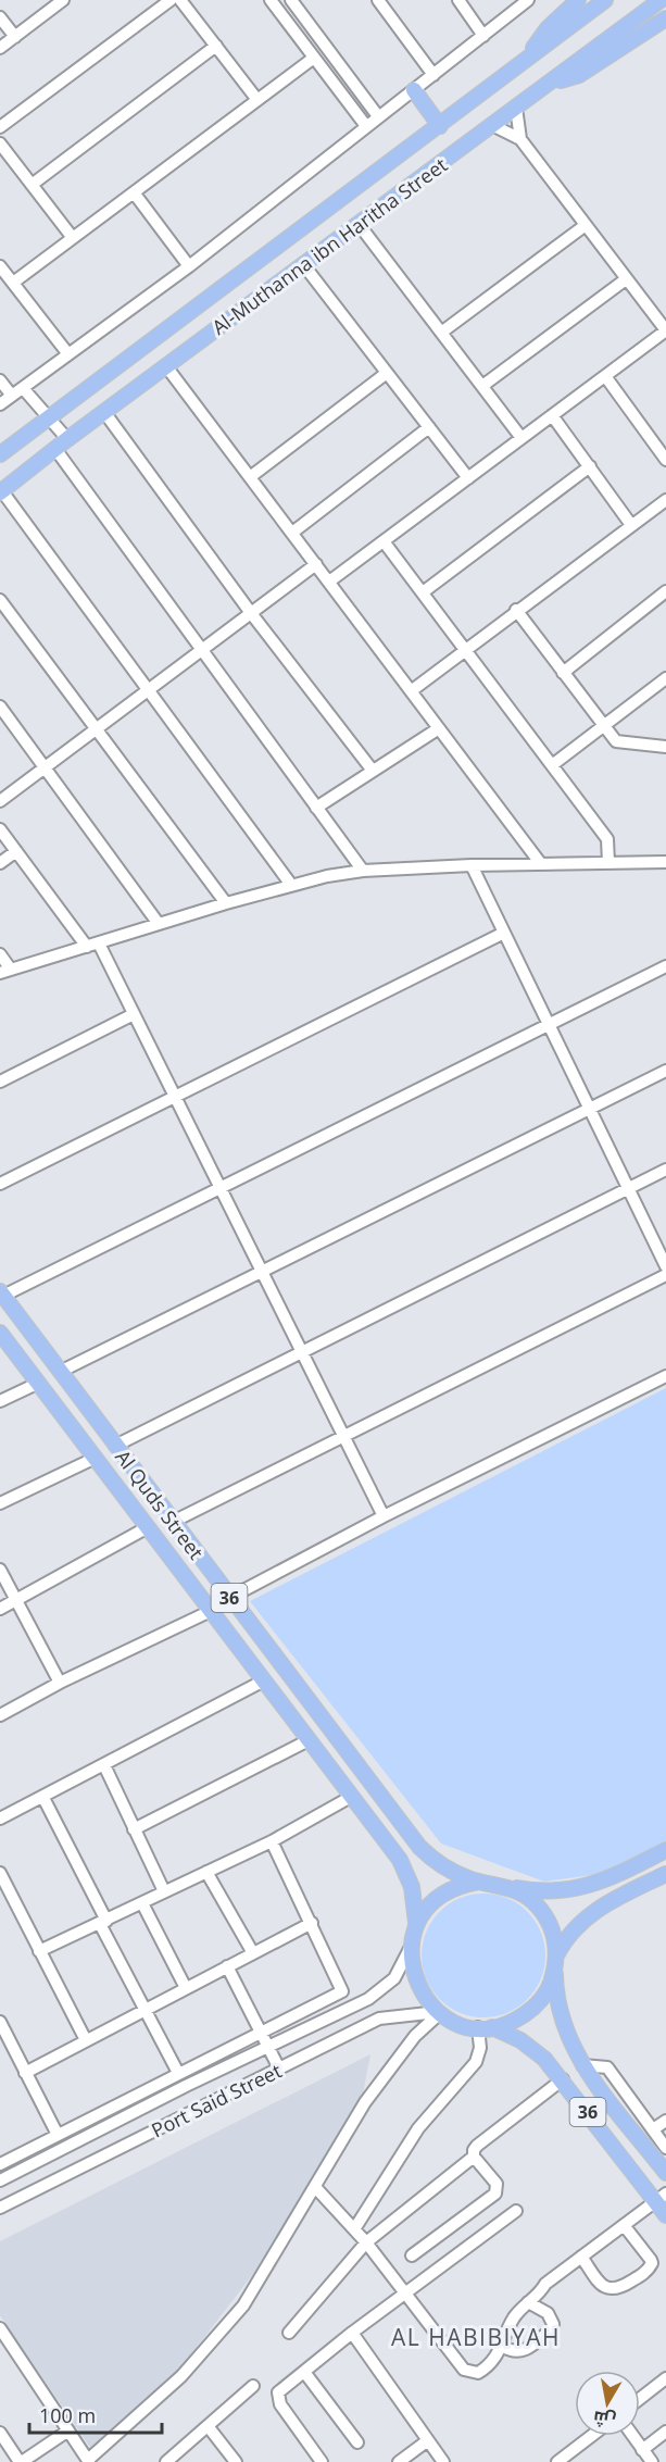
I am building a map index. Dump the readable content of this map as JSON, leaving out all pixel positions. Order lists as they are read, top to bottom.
{
  "streets": {
    "main road": ["Al-Muthanna ibn Haritha Street", "Al Quds Street", "36"],
    "street": ["Port Said Street"]
  },
  "crossings": [
    ["Al Quds Street", "36"],
    ["Al Quds Street", "Port Said Street"],
    ["36", "Port Said Street"]
  ],
  "districts": ["AL HABIBIYAH"],
  "scale_bar": "100 m",
  "north": "bottom"
}
